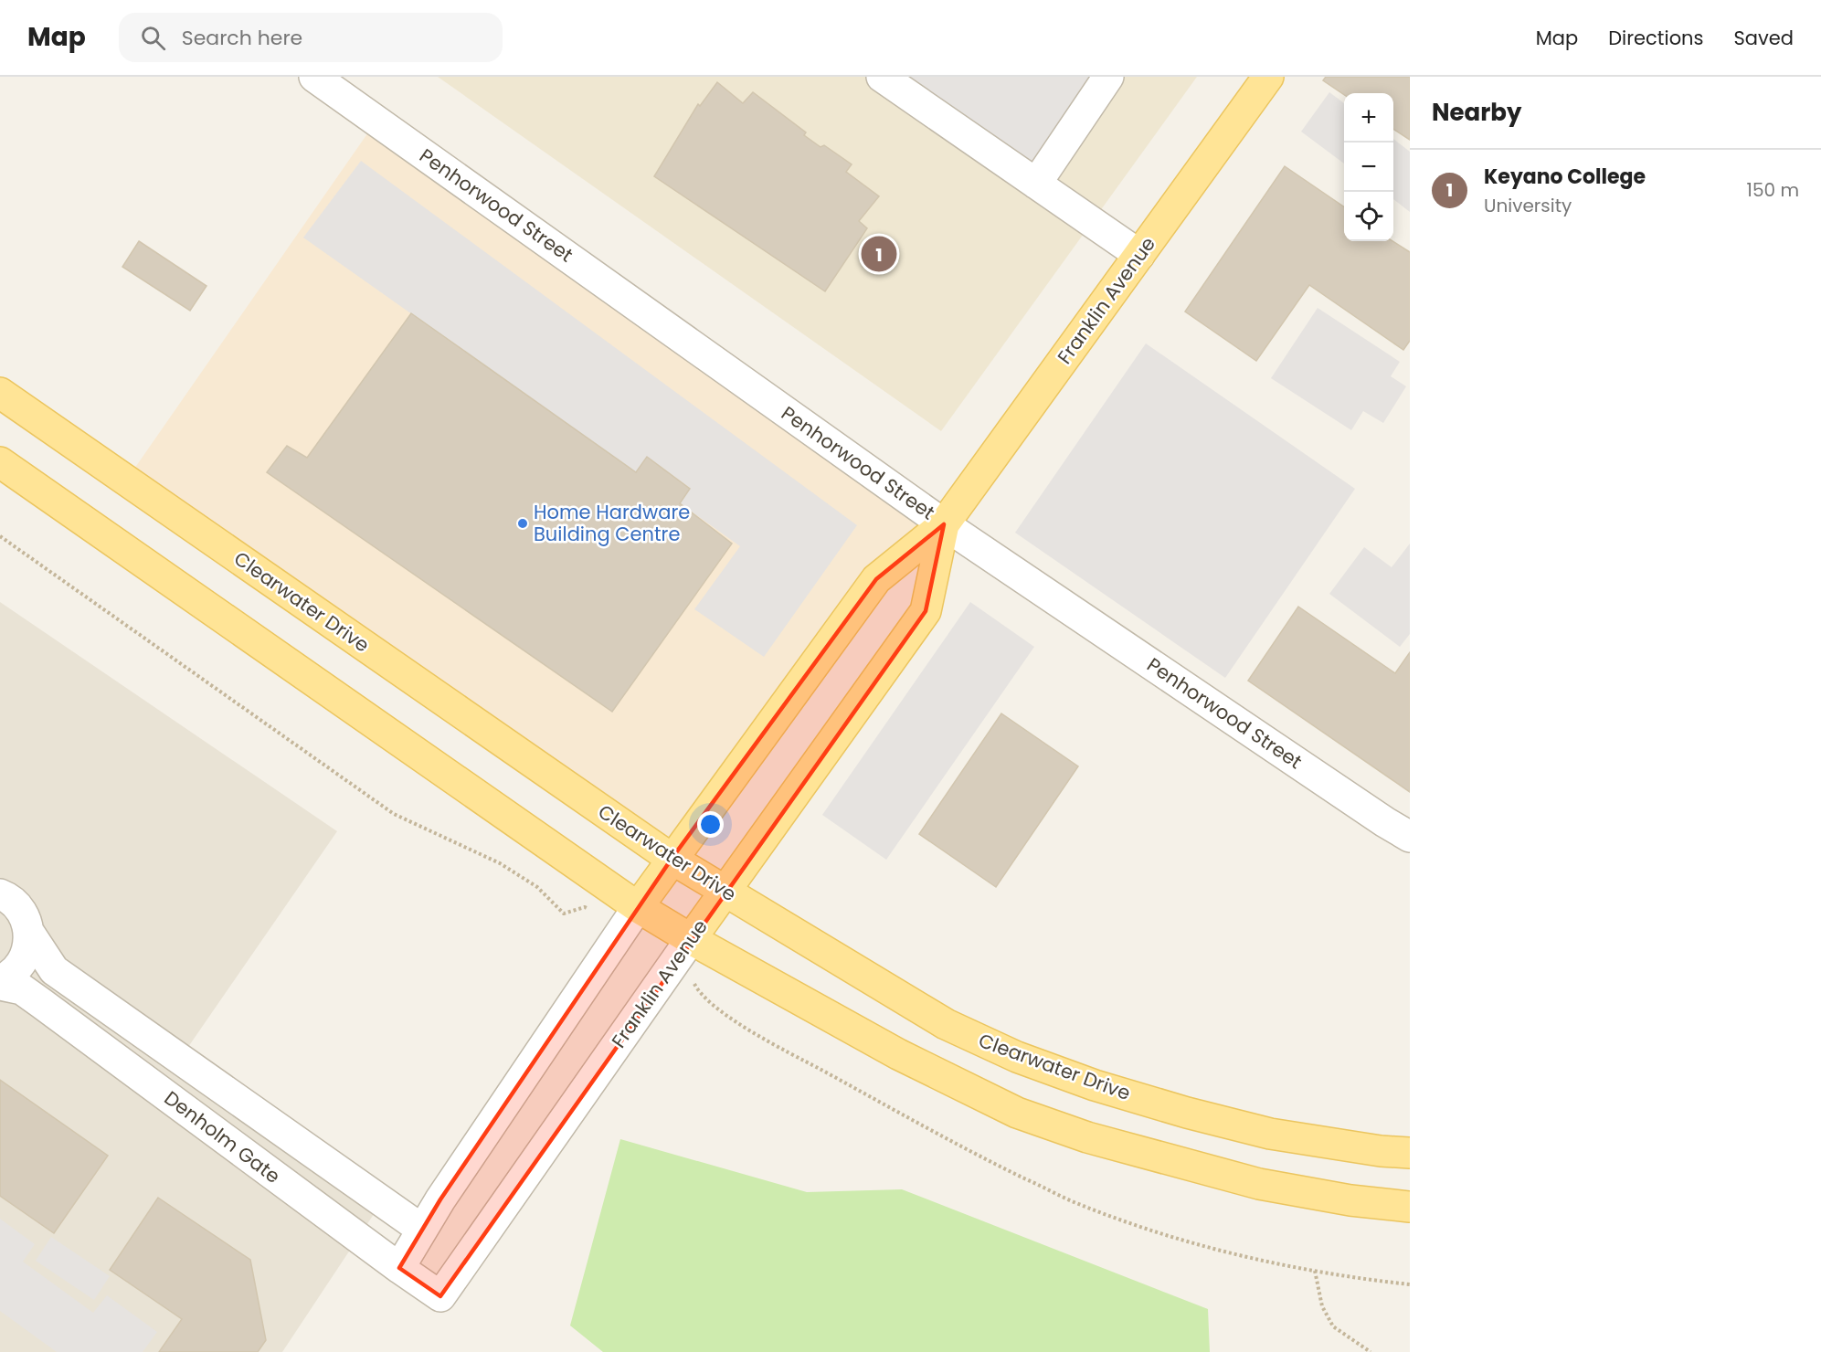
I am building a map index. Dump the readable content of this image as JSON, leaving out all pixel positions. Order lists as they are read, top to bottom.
{
  "streets": {
    "main road": ["Franklin Avenue", "Clearwater Drive"],
    "street": ["Penhorwood Street", "Denholm Gate"]
  },
  "crossings": [
    ["Penhorwood Street", "Franklin Avenue"],
    ["Franklin Avenue", "Clearwater Drive"],
    ["Franklin Avenue", "Denholm Gate"]
  ],
  "places": ["Home Hardware Building Centre"],
  "page": {
    "header": "Map",
    "search": "Search here",
    "nav": ["Map", "Directions", "Saved"],
    "heading": "Nearby",
    "map_buttons": ["+", "−"],
    "list": [
      {
        "mark": "1",
        "name": "Keyano College",
        "note": "University",
        "value": "150 m"
      }
    ],
    "pins": "1"
  }
}
